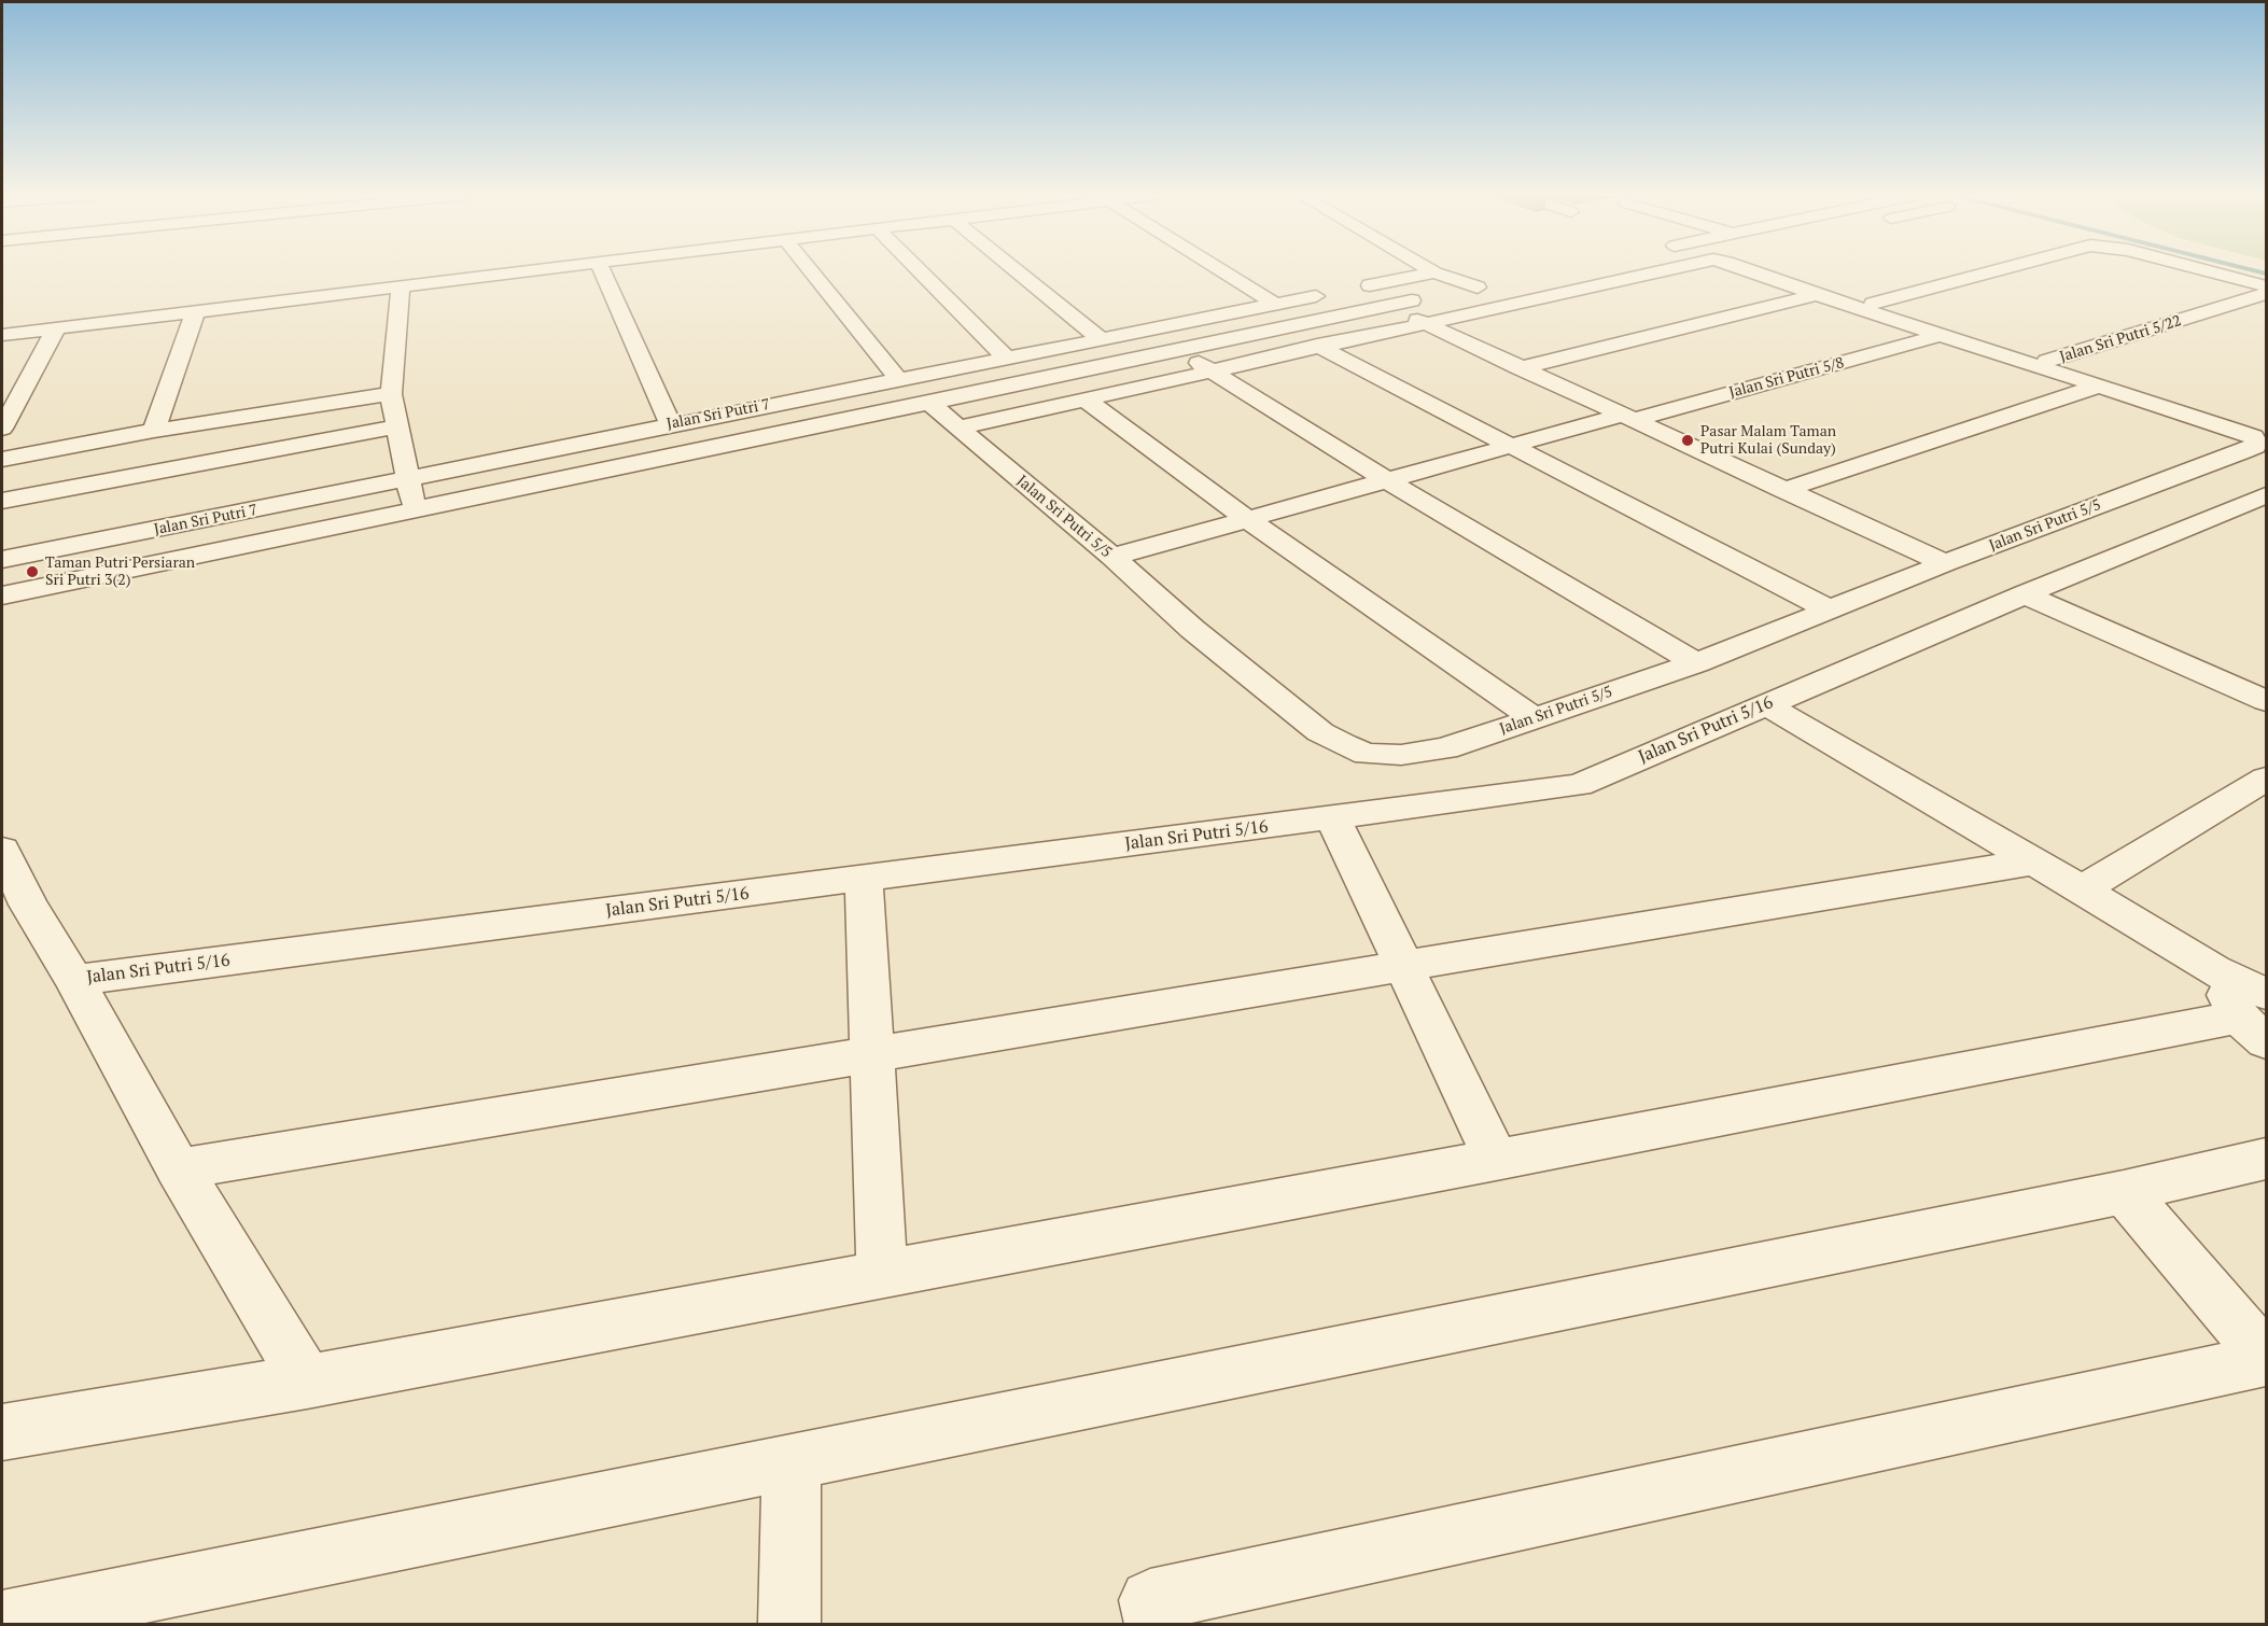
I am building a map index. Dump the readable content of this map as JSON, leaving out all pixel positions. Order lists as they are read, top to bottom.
{
  "streets": {
    "street": [
      "Jalan Sri Putri 5/22",
      "Jalan Sri Putri 5/8",
      "Jalan Sri Putri 7",
      "Jalan Sri Putri 5/5",
      "Jalan Sri Putri 5/16"
    ]
  },
  "crossings": [
    ["Jalan Sri Putri 5/8", "Jalan Sri Putri 5/5"]
  ],
  "places": ["Pasar Malam Taman Putri Kulai (Sunday)", "Taman Putri Persiaran Sri Putri 3(2)"]
}
